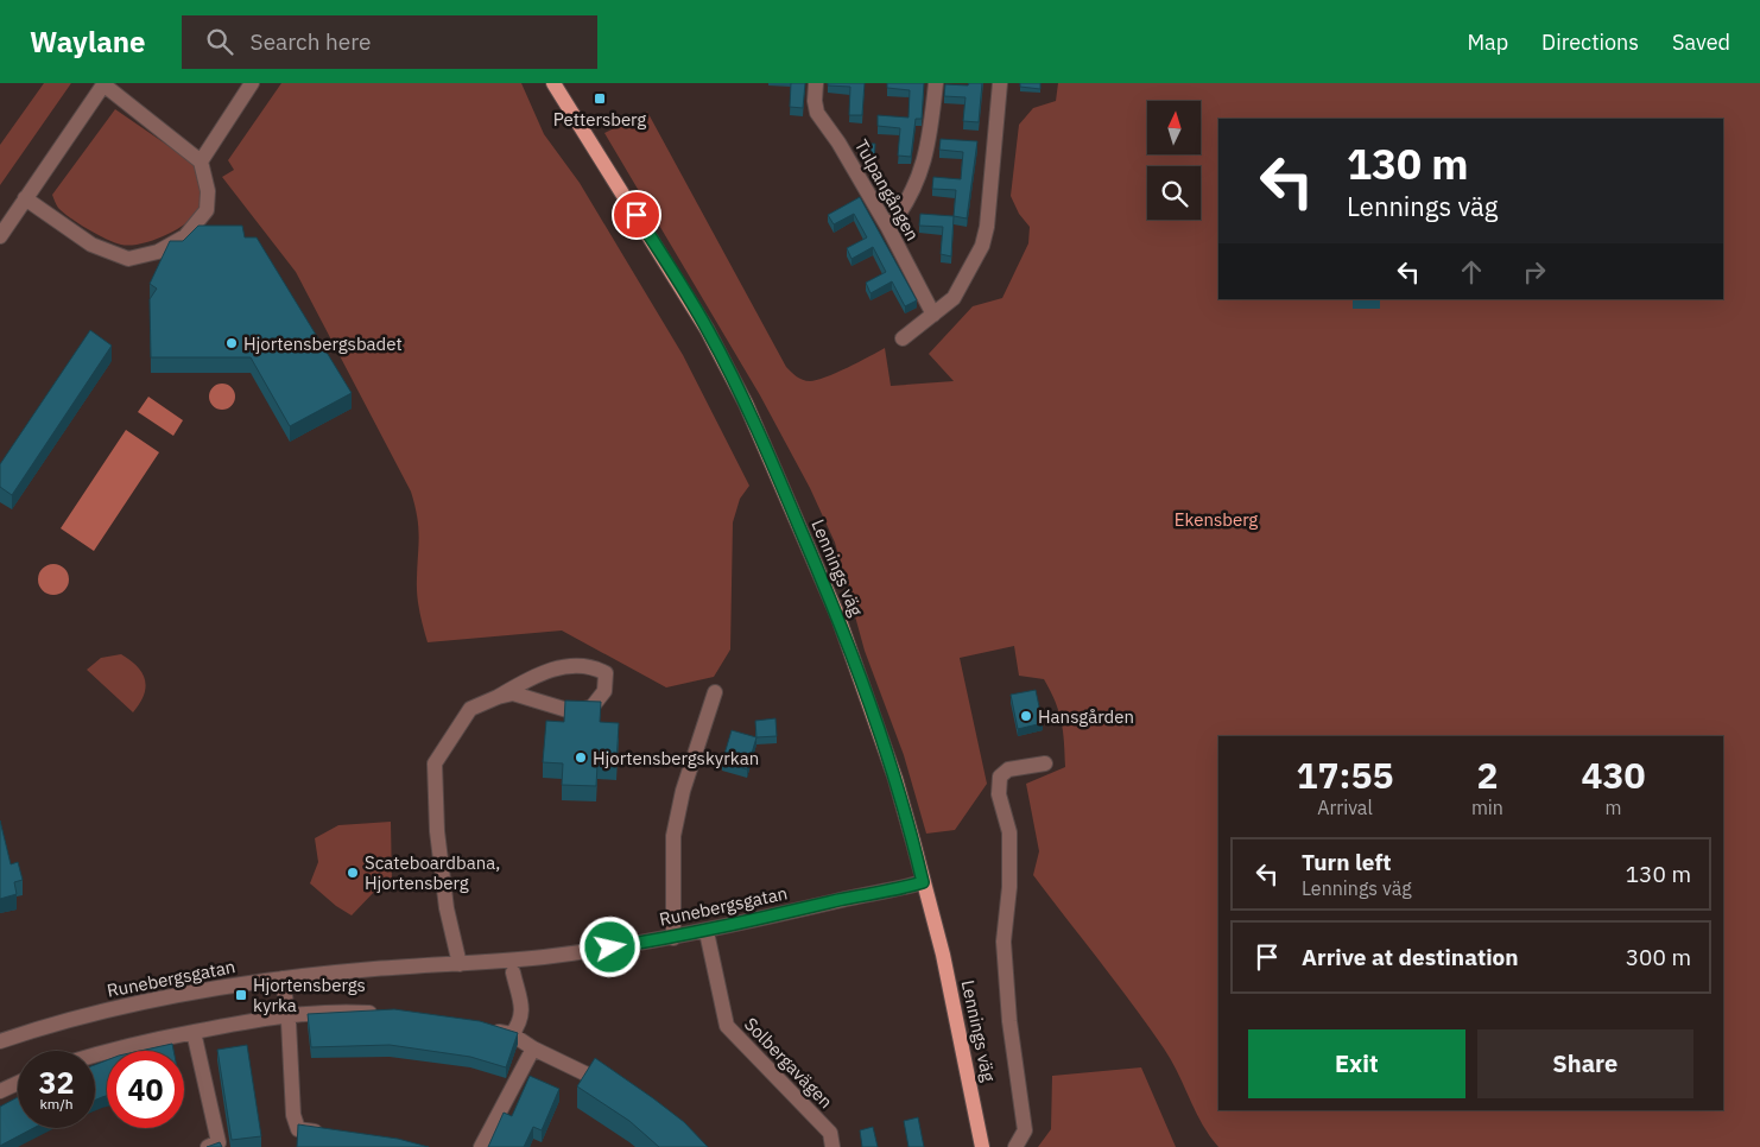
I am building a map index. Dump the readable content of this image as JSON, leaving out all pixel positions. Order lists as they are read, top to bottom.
{
  "streets": {
    "main road": ["Lennings väg"],
    "street": ["Tulpangången", "Runebergsgatan", "Solbergavägen"]
  },
  "crossings": [
    ["Lennings väg", "Runebergsgatan"],
    ["Runebergsgatan", "Solbergavägen"]
  ],
  "parks": ["Ekensberg"],
  "places": {
    "transit": ["Pettersberg", "Hjortensbergs kyrka"],
    "other": [
      "Hjortensbergsbadet",
      "Hansgården",
      "Hjortensbergskyrkan",
      "Scateboardbana, Hjortensberg"
    ]
  },
  "north": "top",
  "page": {
    "header": "Waylane",
    "search": "Search here",
    "nav": ["Map", "Directions", "Saved"],
    "turn": ["130 m", "Lennings väg"],
    "eta": [
      "17:55",
      "Arrival",
      "2",
      "min",
      "430",
      "m"
    ],
    "list": [
      {
        "name": "Turn left",
        "note": "Lennings väg",
        "value": "130 m"
      },
      {
        "name": "Arrive at destination",
        "value": "300 m"
      }
    ],
    "buttons": ["Exit", "Share"],
    "speed": "32 km/h",
    "limit": "40"
  }
}
